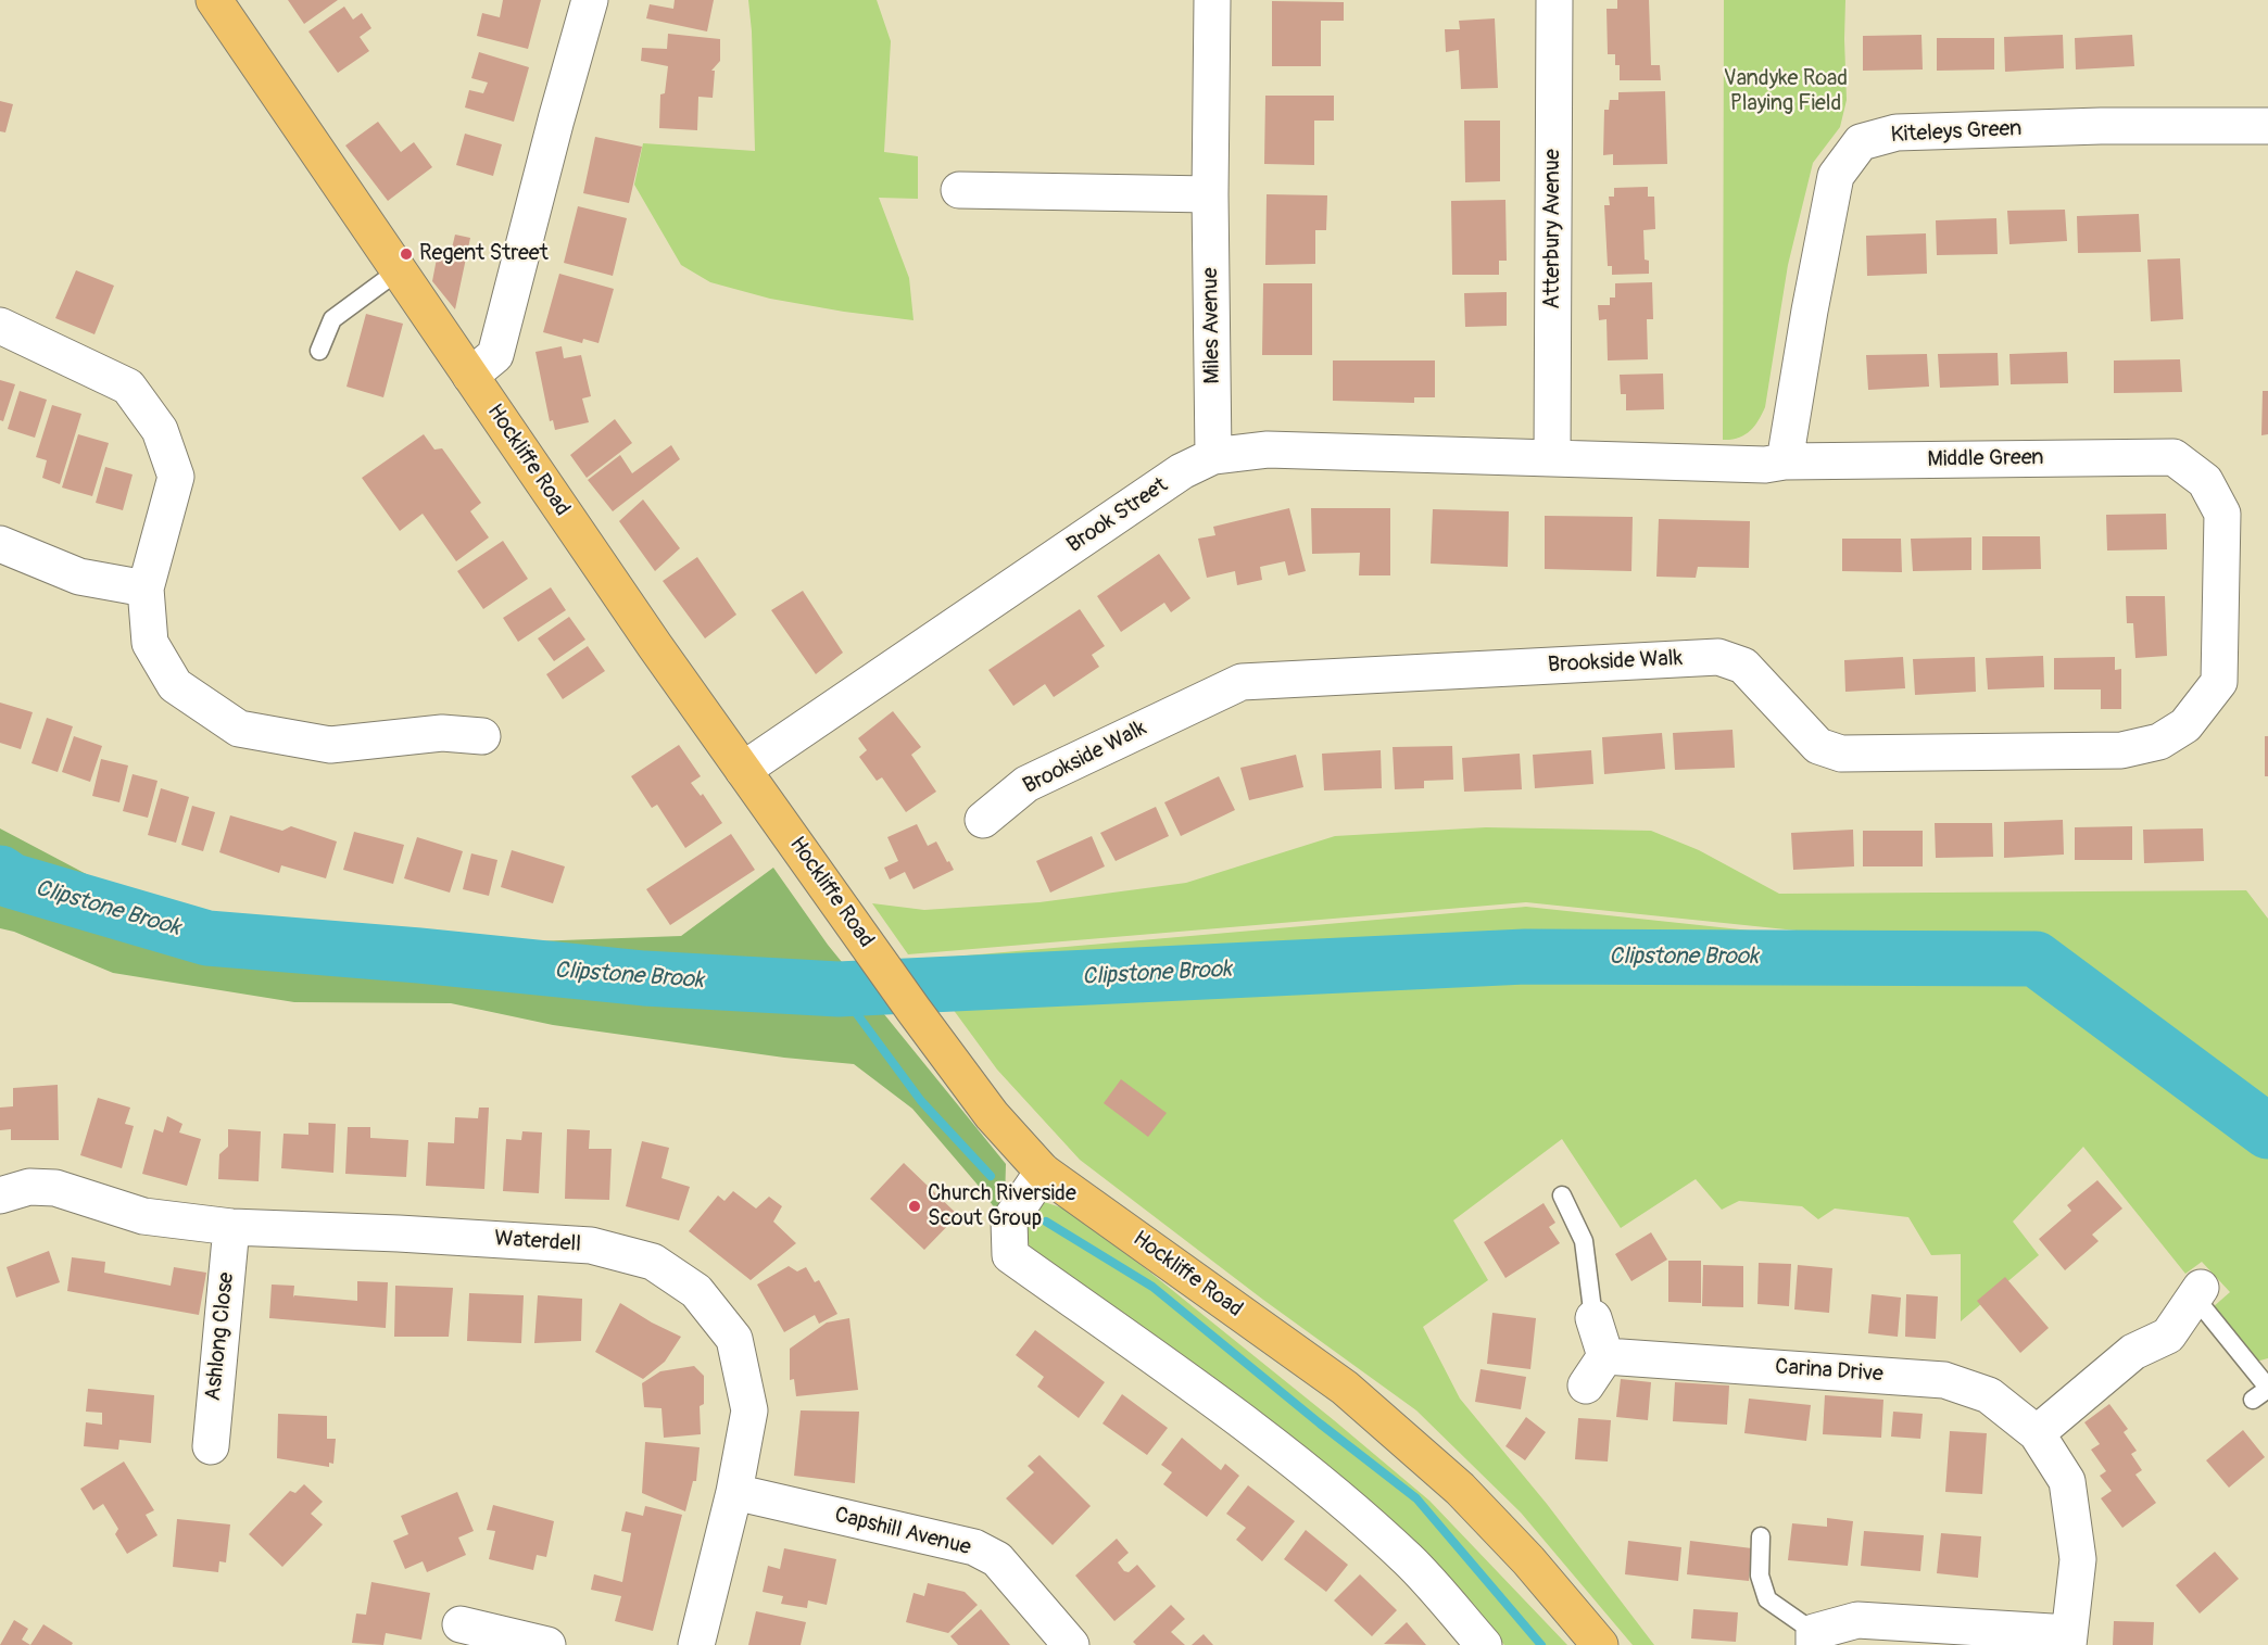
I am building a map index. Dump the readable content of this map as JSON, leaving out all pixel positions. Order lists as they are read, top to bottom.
{
  "streets": {
    "main road": ["Hockliffe Road"],
    "street": [
      "Kiteleys Green",
      "Atterbury Avenue",
      "Miles Avenue",
      "Middle Green",
      "Brook Street",
      "Brookside Walk",
      "Waterdell",
      "Ashlong Close",
      "Carina Drive",
      "Capshill Avenue"
    ]
  },
  "crossings": [
    ["Kiteleys Green", "Middle Green"],
    ["Atterbury Avenue", "Middle Green"],
    ["Atterbury Avenue", "Brook Street"],
    ["Miles Avenue", "Brook Street"],
    ["Middle Green", "Brook Street"],
    ["Middle Green", "Brookside Walk"],
    ["Hockliffe Road", "Brook Street"],
    ["Waterdell", "Ashlong Close"],
    ["Waterdell", "Capshill Avenue"]
  ],
  "water": ["Clipstone Brook"],
  "parks": ["Vandyke Road Playing Field"],
  "places": ["Regent Street", "Church Riverside Scout Group"]
}
